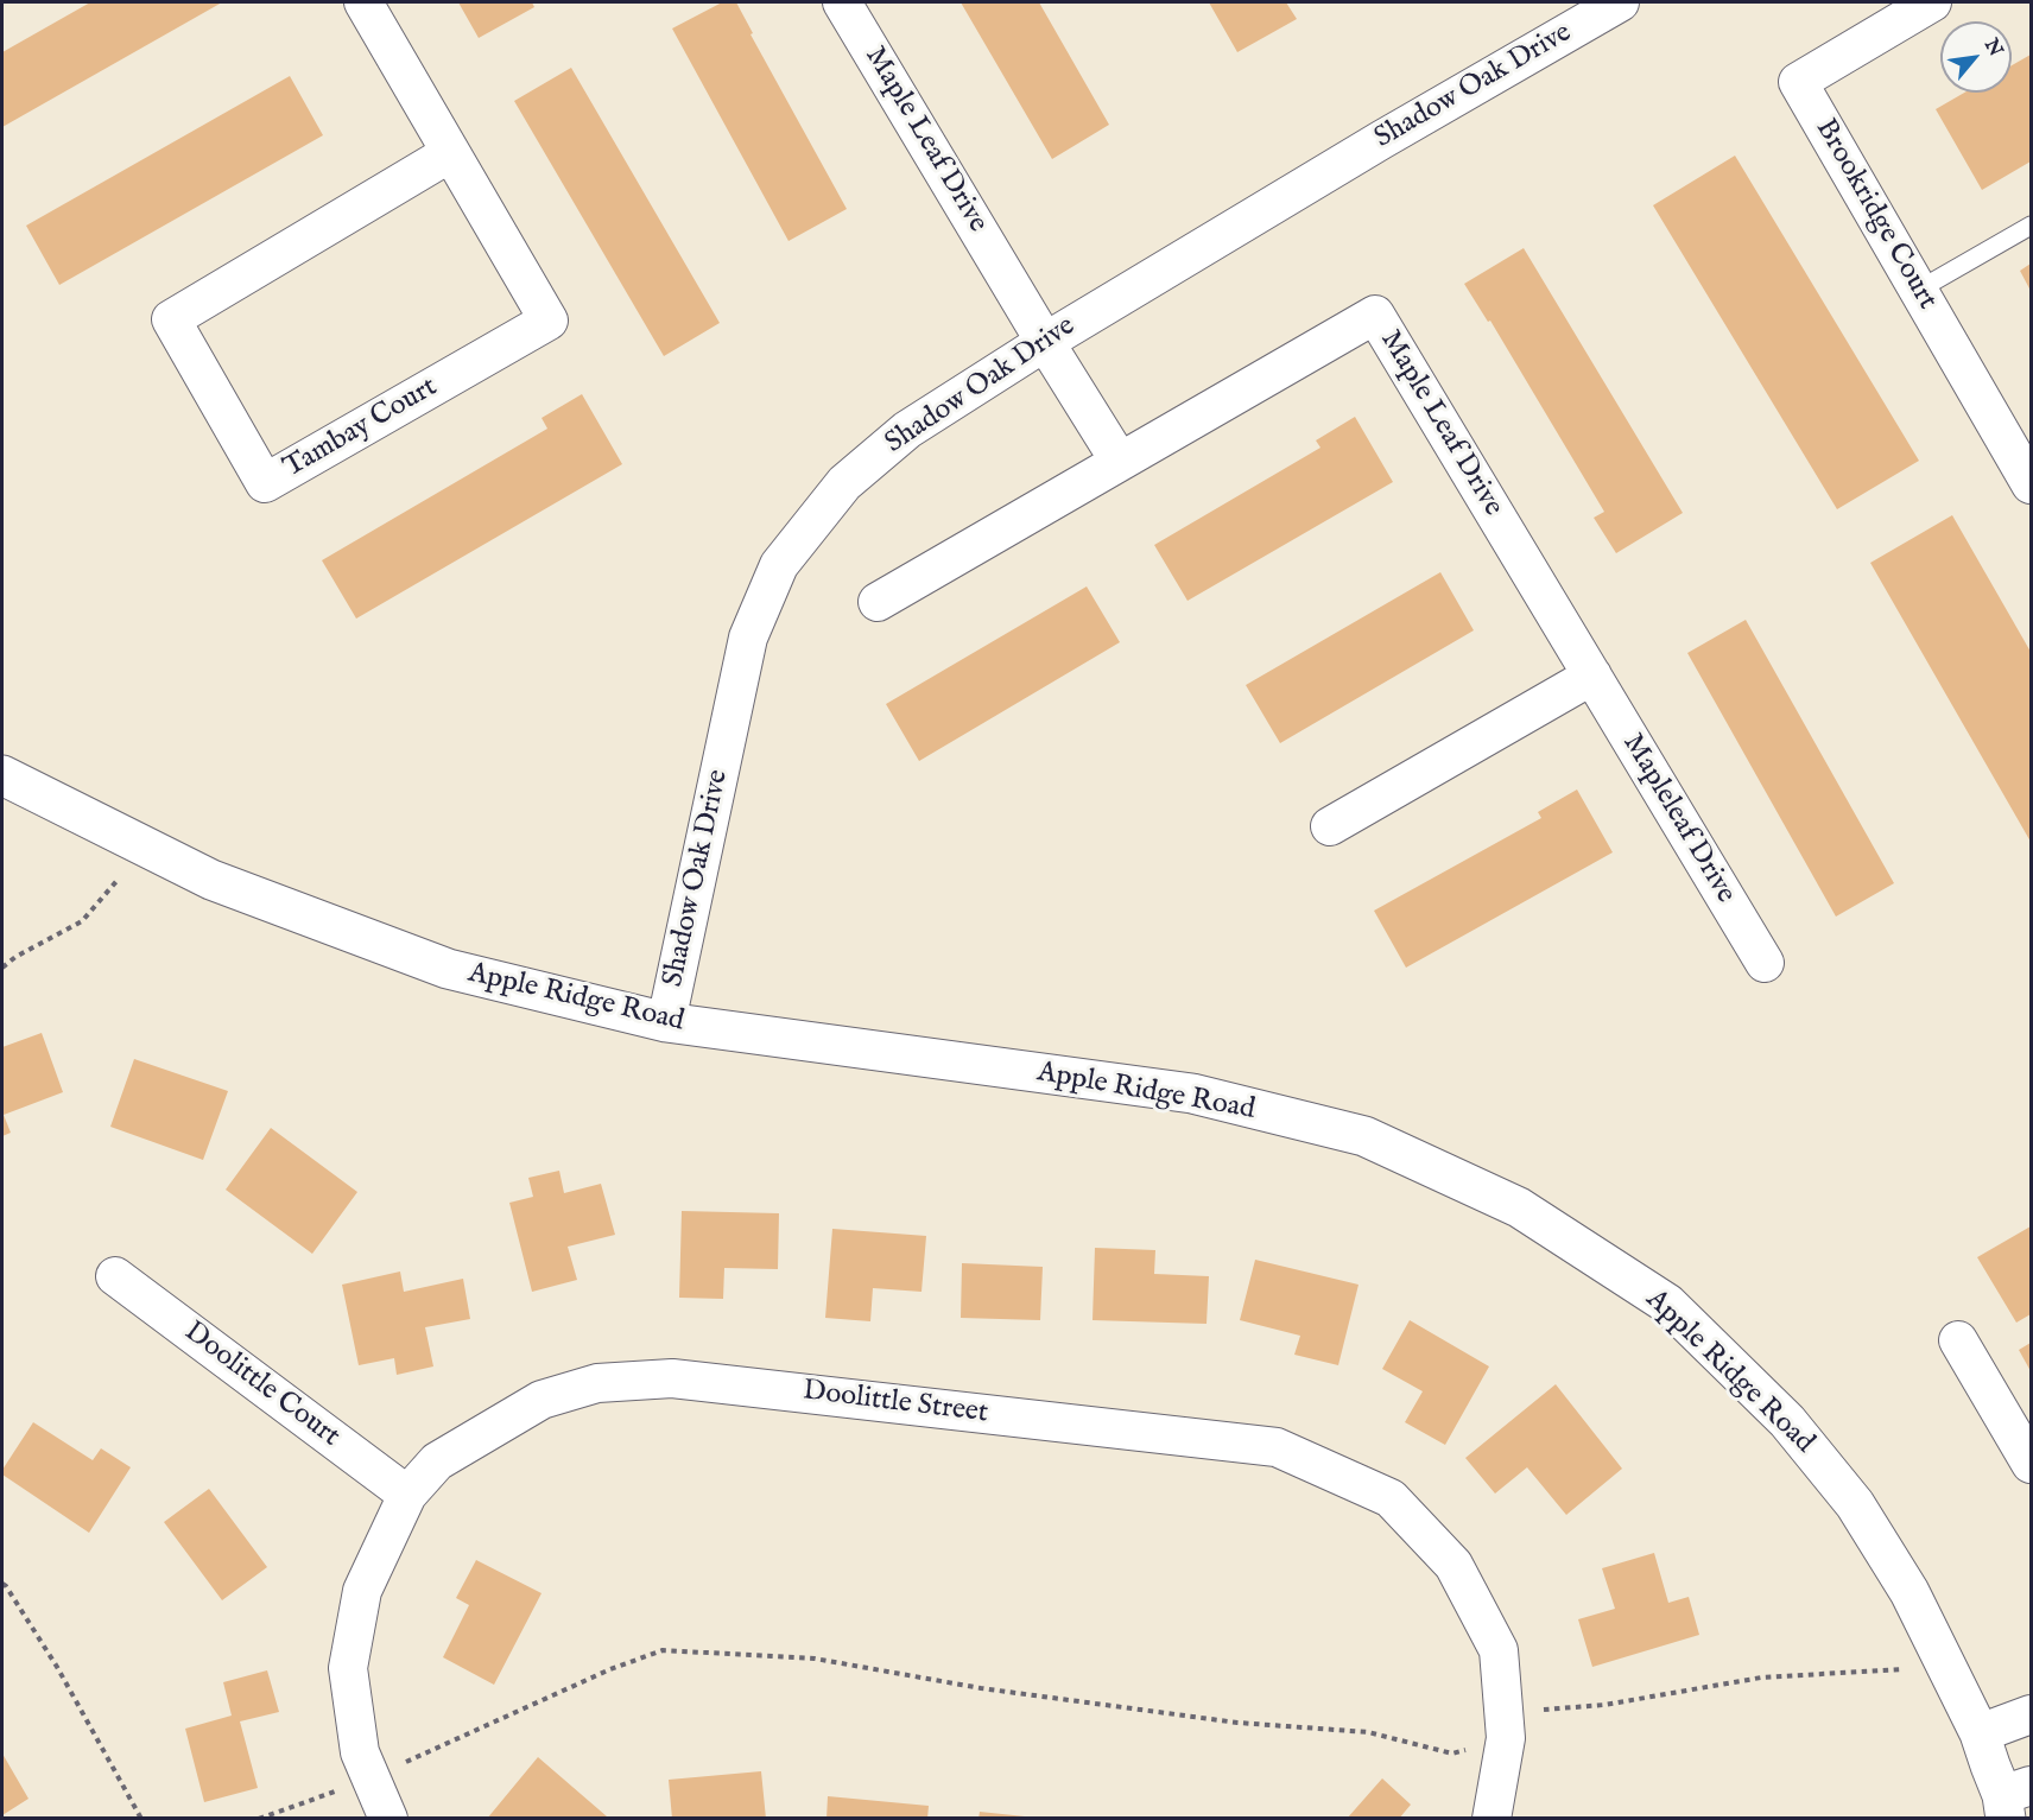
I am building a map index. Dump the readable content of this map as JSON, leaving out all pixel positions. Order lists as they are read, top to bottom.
{
  "streets": {
    "street": [
      "Shadow Oak Drive",
      "Maple Leaf Drive",
      "Brookridge Court",
      "Tambay Court",
      "Mapleleaf Drive",
      "Apple Ridge Road",
      "Doolittle Court",
      "Doolittle Street"
    ]
  },
  "crossings": [
    ["Shadow Oak Drive", "Maple Leaf Drive"],
    ["Shadow Oak Drive", "Apple Ridge Road"],
    ["Maple Leaf Drive", "Mapleleaf Drive"],
    ["Doolittle Court", "Doolittle Street"]
  ],
  "north": "top right"
}
